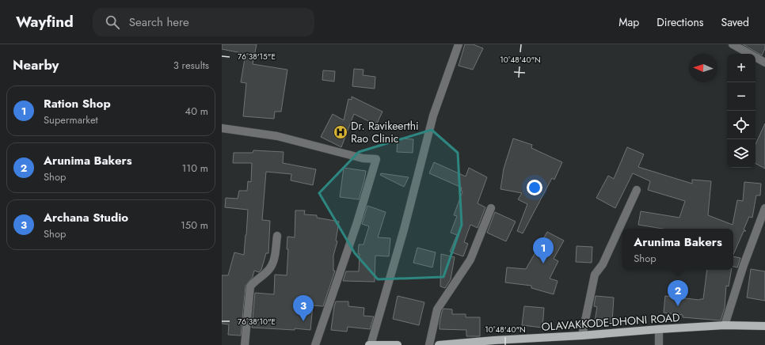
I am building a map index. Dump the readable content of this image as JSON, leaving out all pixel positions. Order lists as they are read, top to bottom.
{
  "streets": {
    "main road": ["OLAVAKKODE-DHONI ROAD"]
  },
  "places": {
    "hospital": ["Dr. Ravikeerthi Rao Clinic"]
  },
  "north": "left",
  "page": {
    "header": "Wayfind",
    "search": "Search here",
    "nav": ["Map", "Directions", "Saved"],
    "heading": ["Nearby", "3 results"],
    "map_buttons": ["+", "−"],
    "list": [
      {
        "mark": "1",
        "name": "Ration Shop",
        "note": "Supermarket",
        "value": "40 m"
      },
      {
        "mark": "2",
        "name": "Arunima Bakers",
        "note": "Shop",
        "value": "110 m"
      },
      {
        "mark": "3",
        "name": "Archana Studio",
        "note": "Shop",
        "value": "150 m"
      }
    ],
    "popup": ["Arunima Bakers", "Shop"],
    "pins": ["1", "2", "3"]
  },
  "coordinates": ["76°38'15\"E", "10°48'40\"N", "76°38'10\"E"]
}
